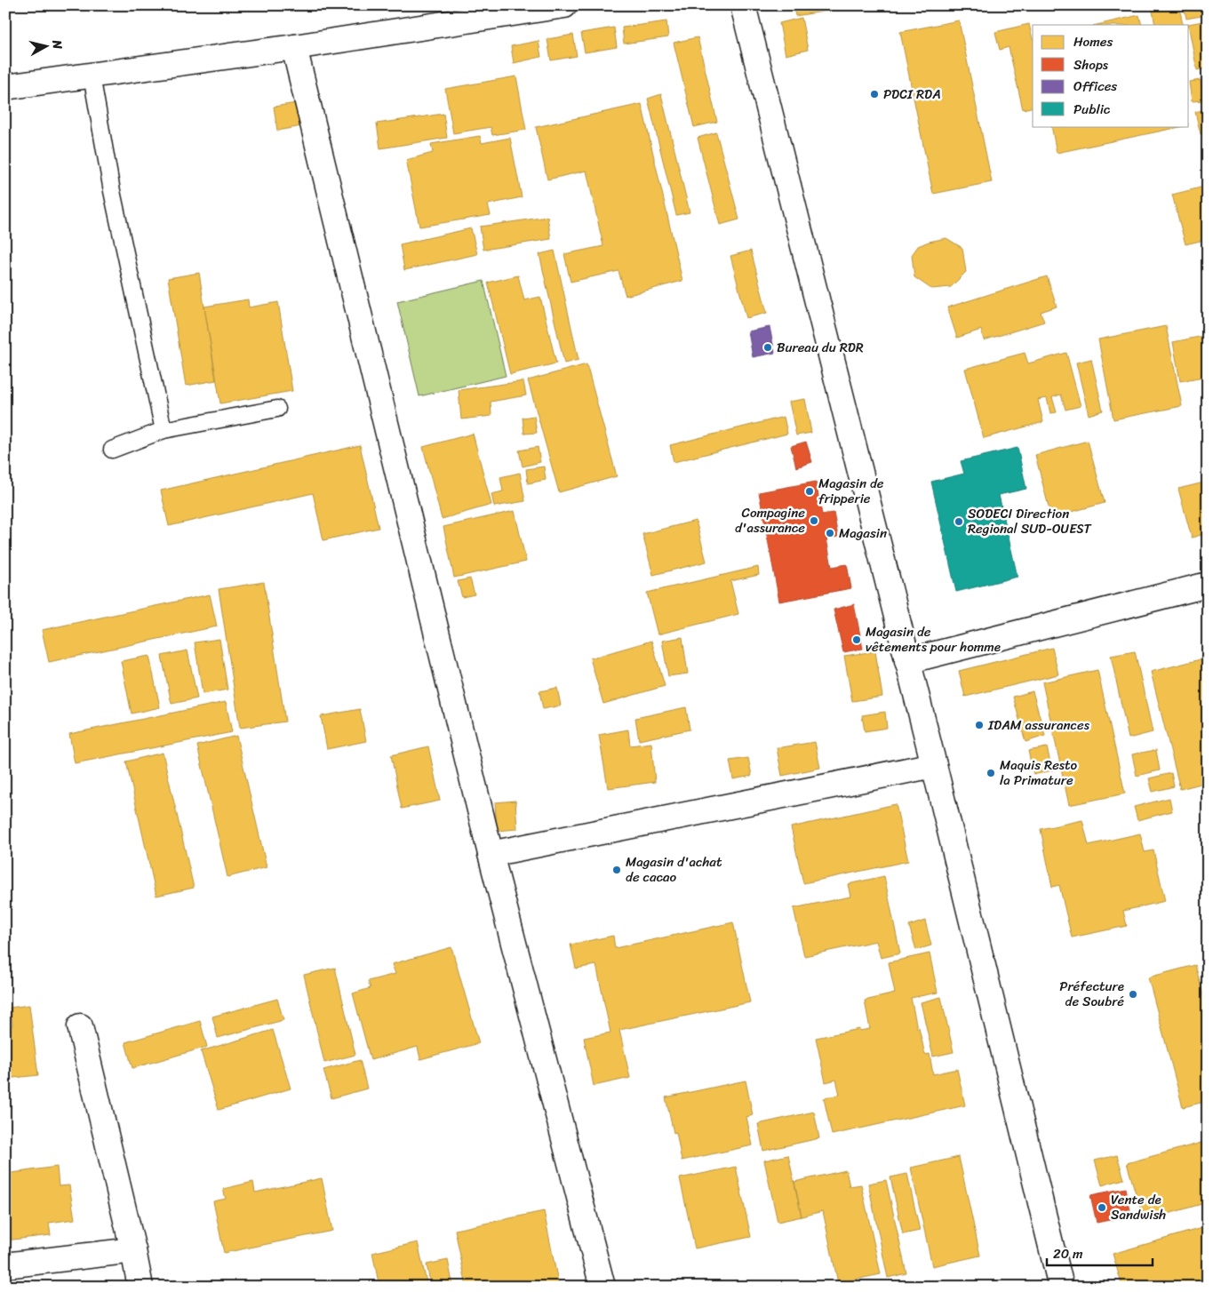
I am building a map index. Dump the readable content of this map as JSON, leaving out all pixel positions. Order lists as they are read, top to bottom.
{
  "places": [
    "PDCI RDA",
    "Bureau du RDR",
    "Magasin de fripperie",
    "Compagine d'assurance",
    "SODECI Direction Regional SUD-OUEST",
    "Magasin",
    "Magasin de vêtements pour homme",
    "IDAM assurances",
    "Maquis Resto la Primature",
    "Magasin d'achat de cacao",
    "Préfecture de Soubré",
    "Vente de Sandwish"
  ],
  "legend": [
    "Homes",
    "Shops",
    "Offices",
    "Public"
  ],
  "scale_bar": "20 m",
  "north": "right"
}
